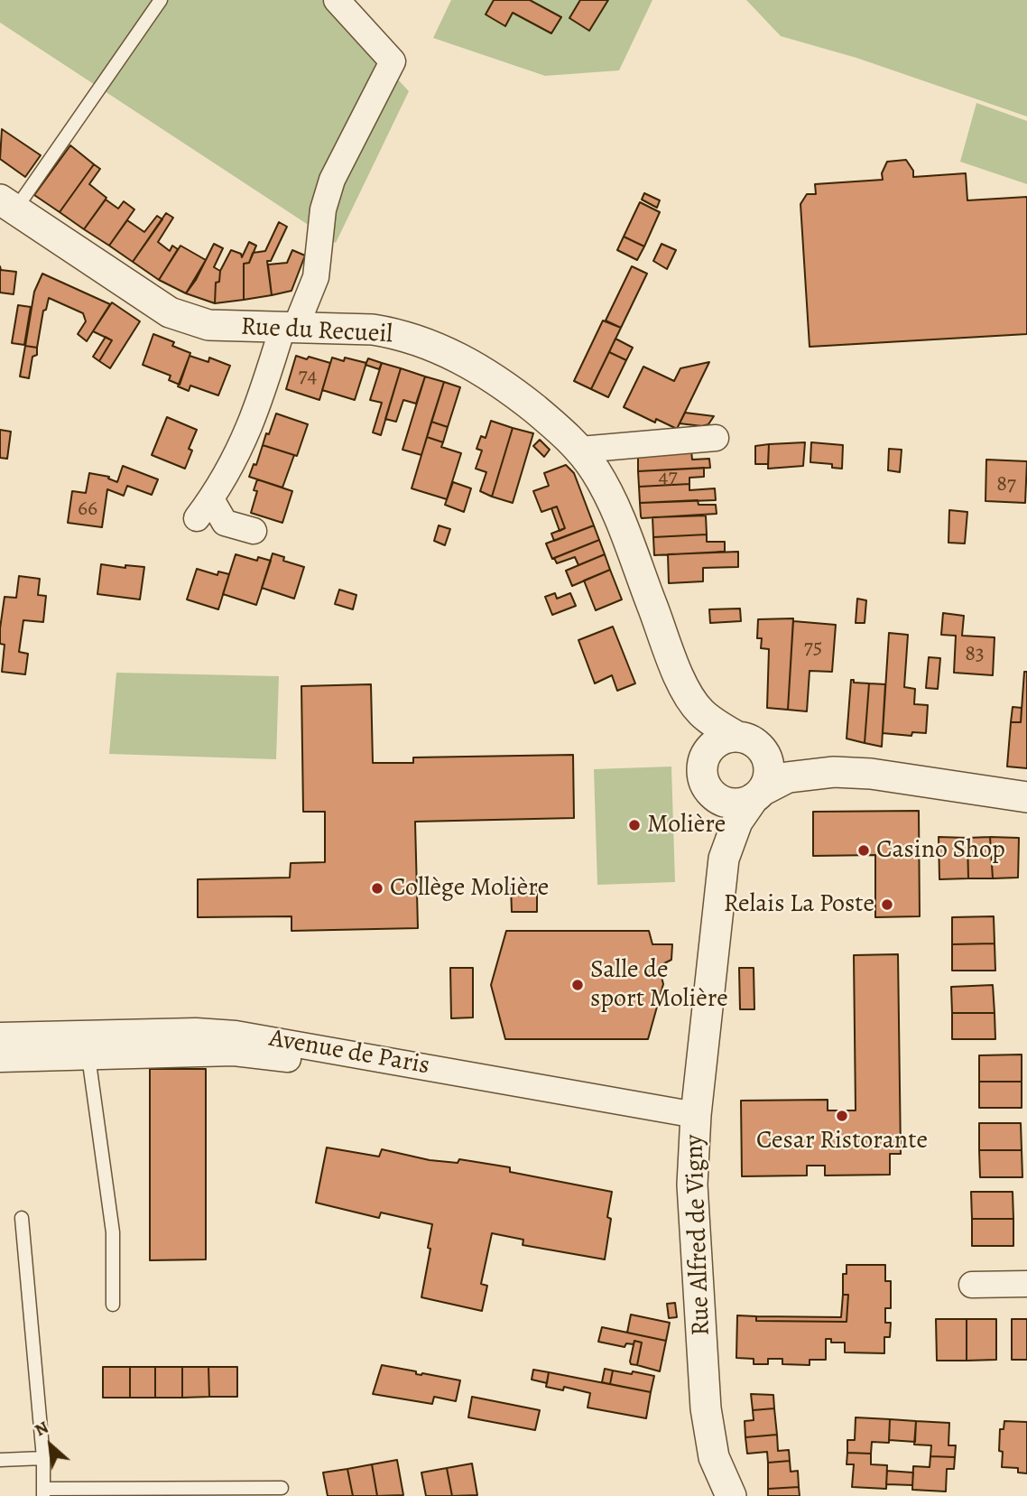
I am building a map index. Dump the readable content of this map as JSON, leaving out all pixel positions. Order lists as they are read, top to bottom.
{
  "streets": {
    "street": ["Rue du Recueil", "Avenue de Paris", "Rue Alfred de Vigny"]
  },
  "crossings": [
    ["Rue du Recueil", "Rue Alfred de Vigny"],
    ["Avenue de Paris", "Rue Alfred de Vigny"]
  ],
  "places": [
    "Molière",
    "Casino Shop",
    "Collège Molière",
    "Relais La Poste",
    "Salle de sport Molière",
    "Cesar Ristorante"
  ],
  "house_numbers": [
    "74",
    "47",
    "87",
    "66",
    "75",
    "83"
  ],
  "north": "top left"
}
